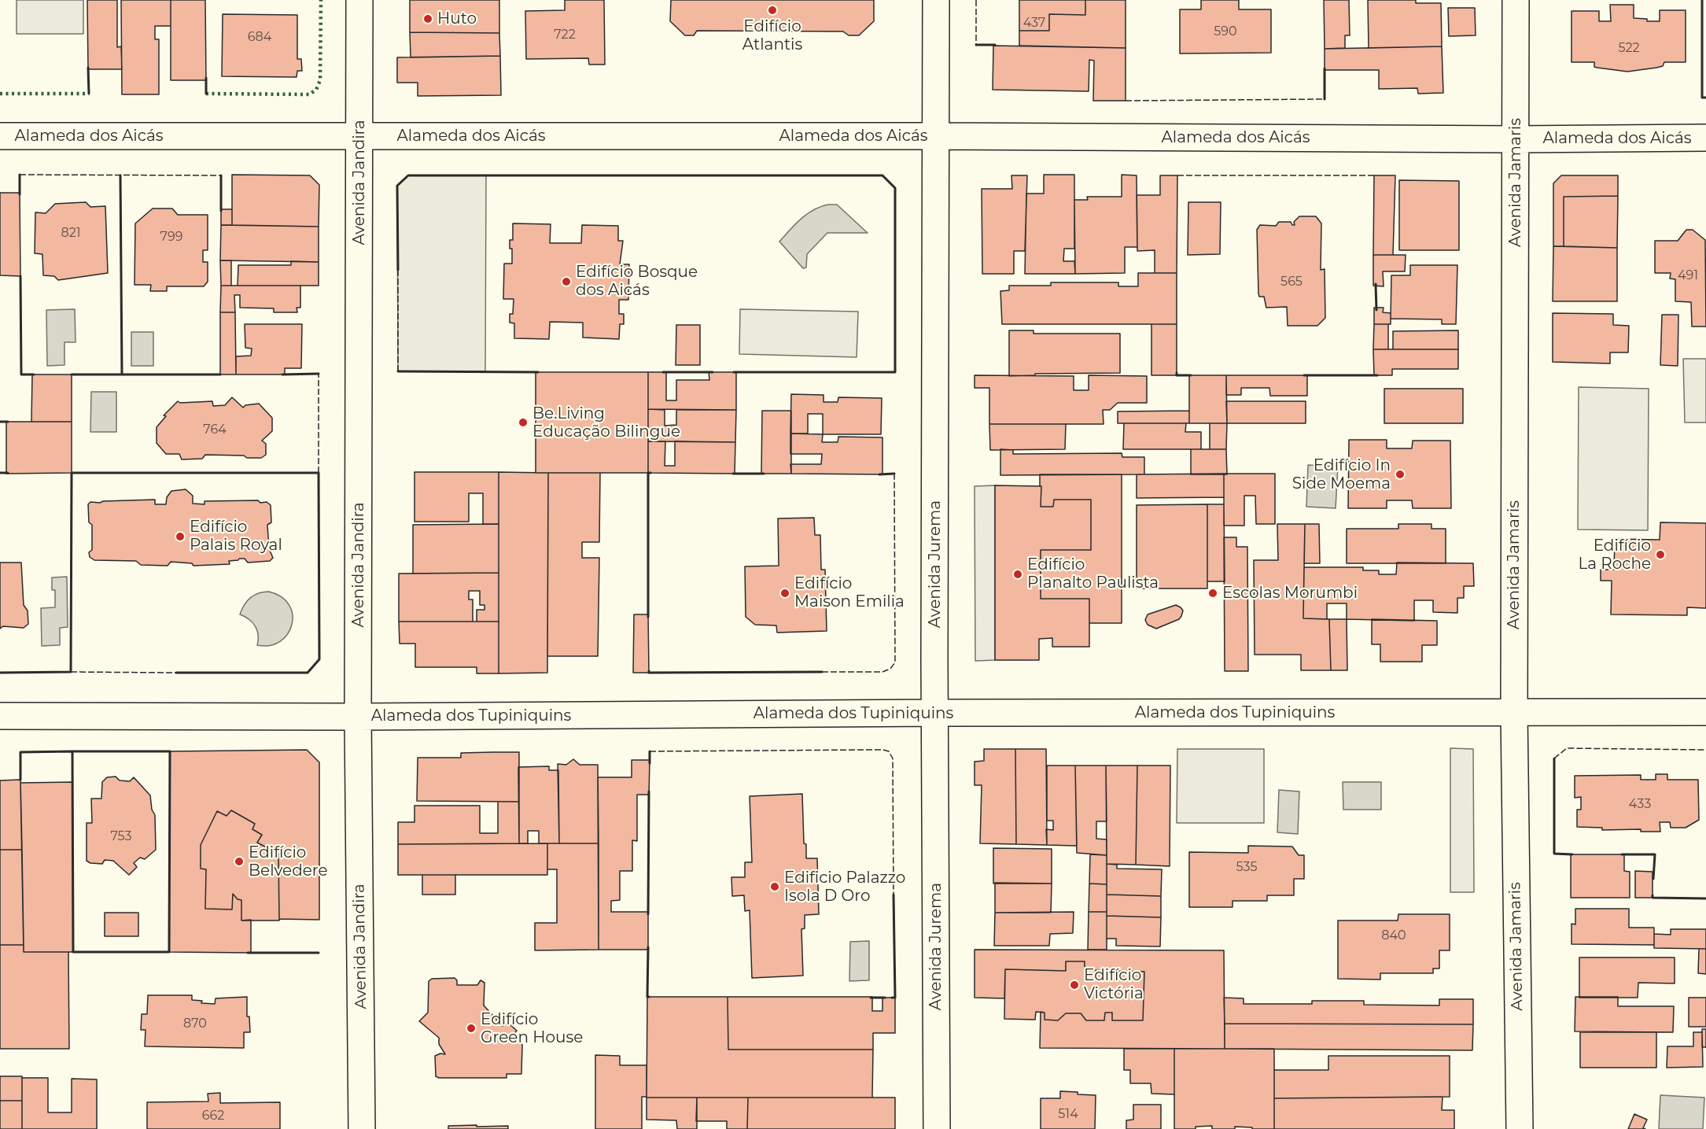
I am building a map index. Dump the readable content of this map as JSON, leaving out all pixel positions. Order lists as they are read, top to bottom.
{
  "streets": {
    "street": [
      "Alameda dos Aicás",
      "Avenida Jandira",
      "Avenida Jamaris",
      "Avenida Jurema",
      "Alameda dos Tupiniquins"
    ]
  },
  "crossings": [
    ["Alameda dos Aicás", "Avenida Jandira"],
    ["Alameda dos Aicás", "Avenida Jamaris"],
    ["Alameda dos Aicás", "Avenida Jurema"],
    ["Avenida Jandira", "Alameda dos Tupiniquins"],
    ["Avenida Jamaris", "Alameda dos Tupiniquins"],
    ["Avenida Jurema", "Alameda dos Tupiniquins"]
  ],
  "places": [
    "Edifício Atlantis",
    "Huto",
    "Edifício Bosque dos Aicás",
    "Be.Living Educação Bilingue",
    "Edifício In Side Moema",
    "Edifício Palais Royal",
    "Edifício La Roche",
    "Edifício Planalto Paulista",
    "Edifício Maison Emilia",
    "Escolas Morumbi",
    "Edifício Belvedere",
    "Edificio Palazzo Isola D Oro",
    "Edifício Victória",
    "Edifício Green House"
  ],
  "house_numbers": [
    "437",
    "590",
    "722",
    "684",
    "522",
    "821",
    "799",
    "491",
    "565",
    "764",
    "433",
    "753",
    "535",
    "840",
    "870",
    "514",
    "662"
  ]
}
